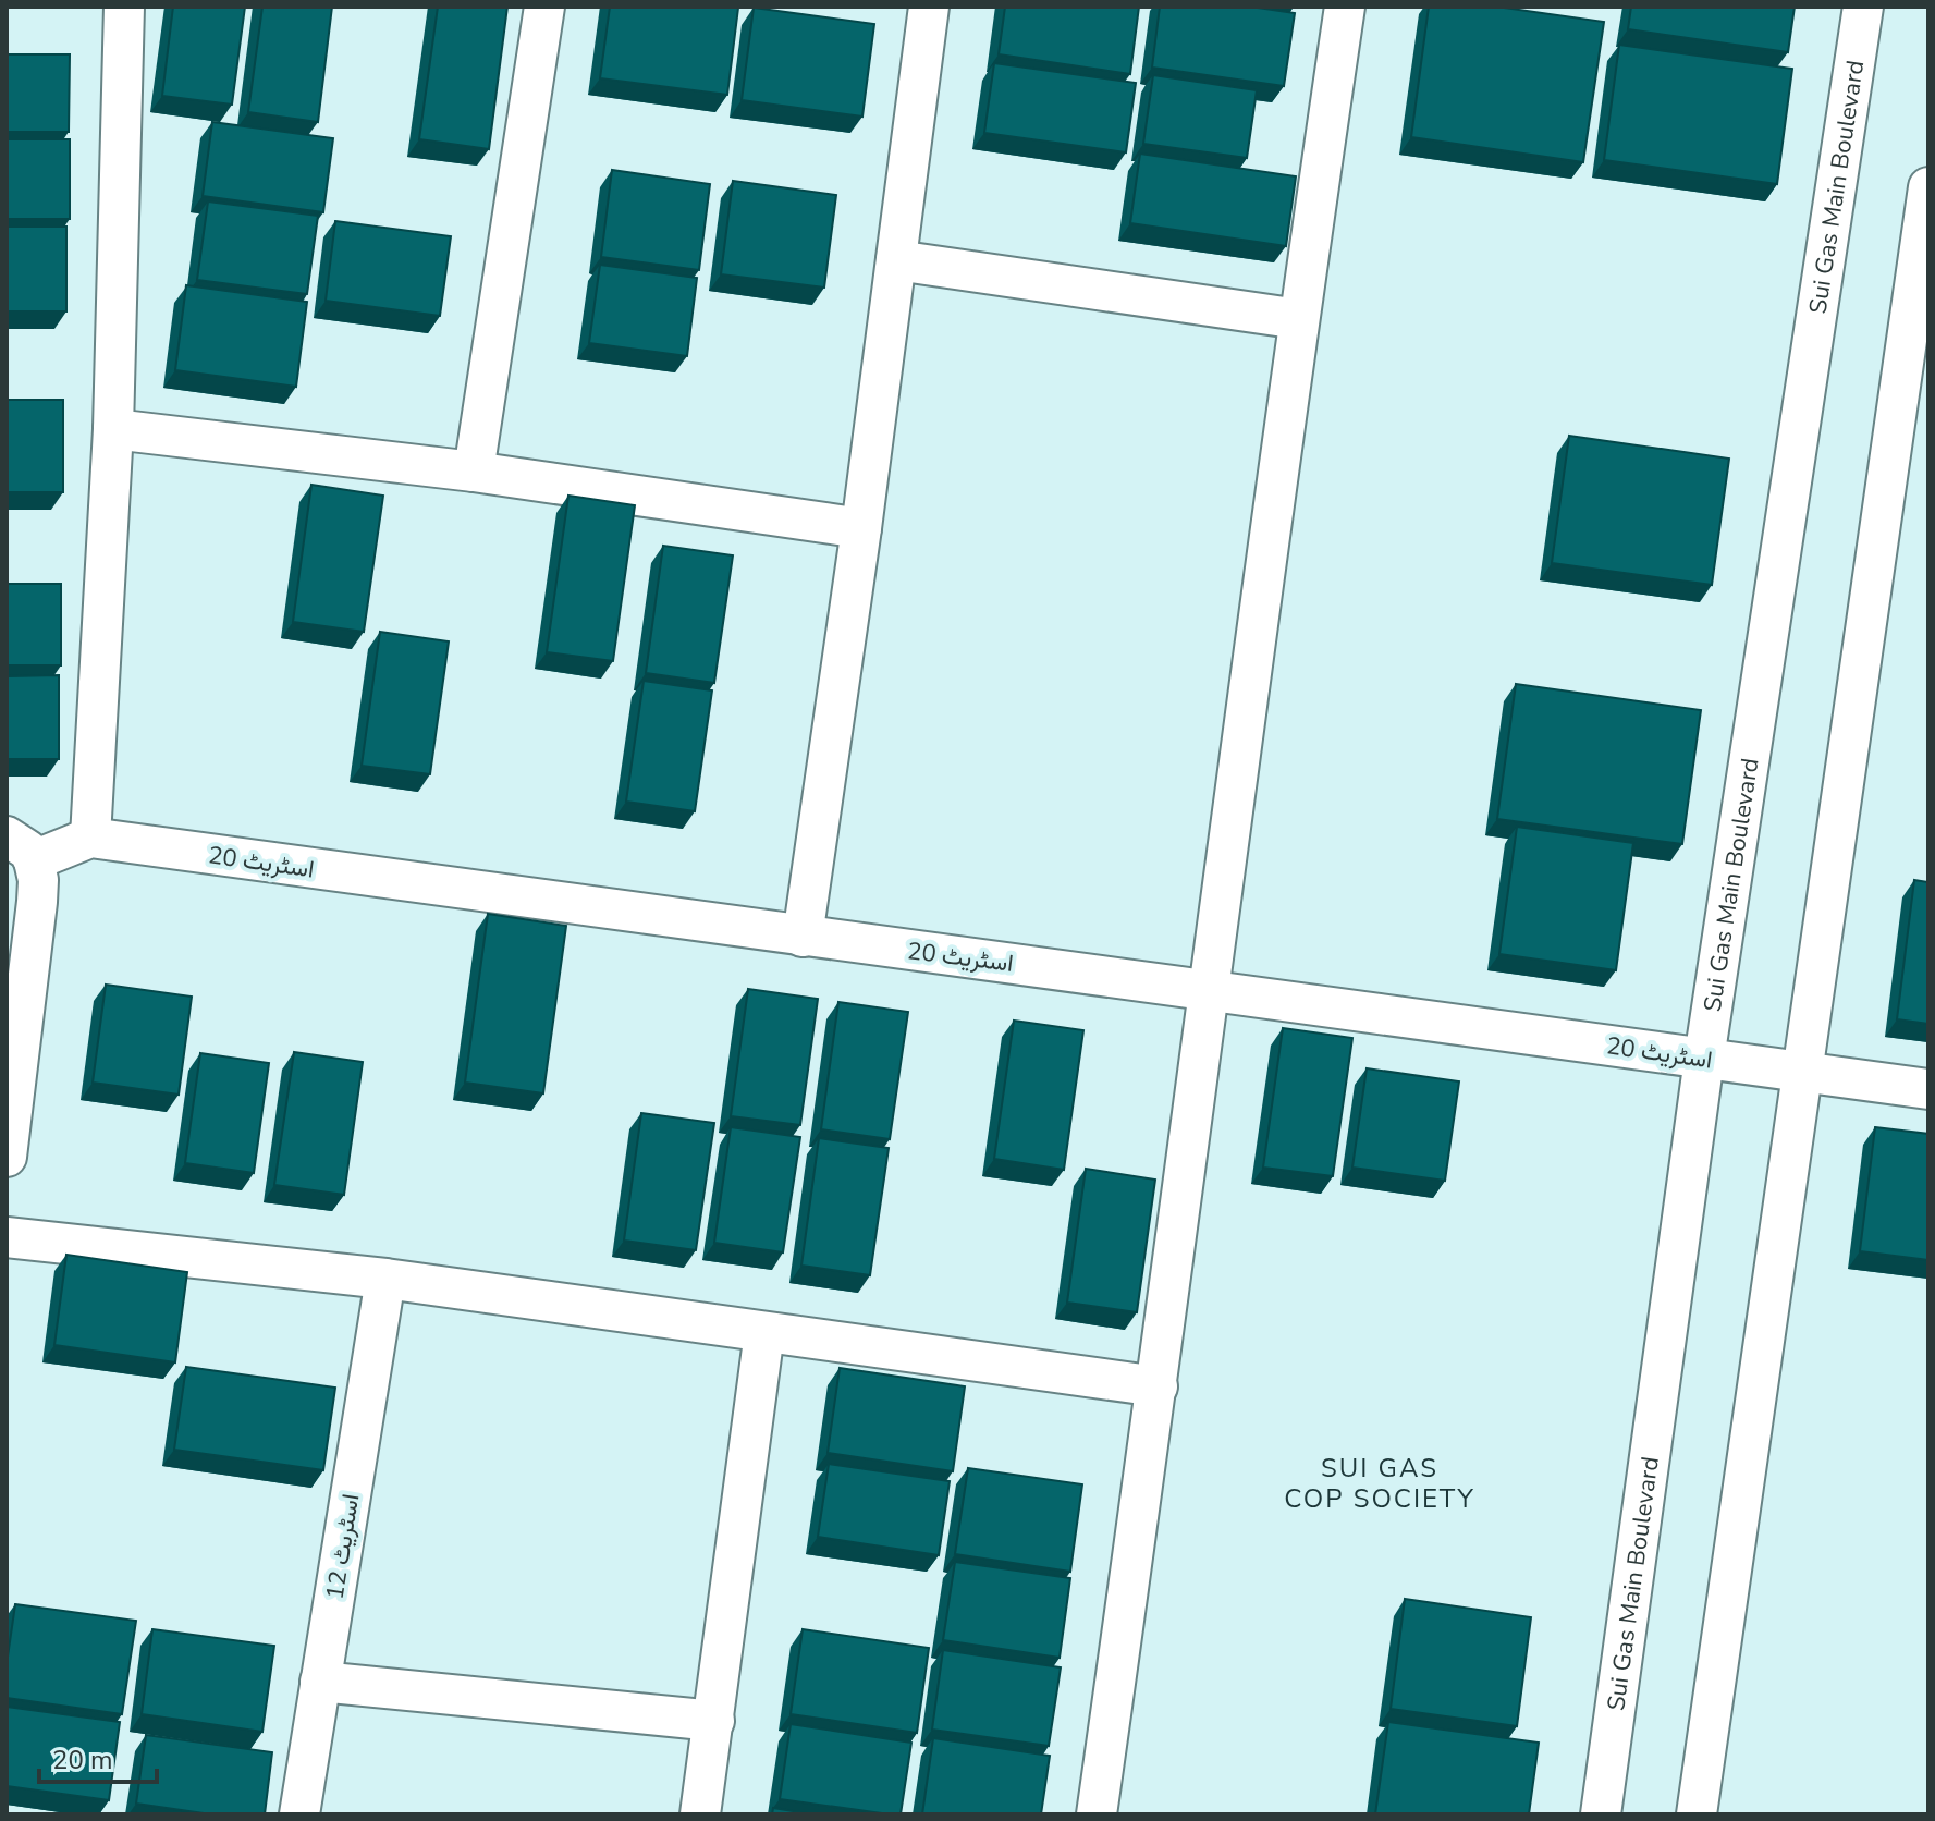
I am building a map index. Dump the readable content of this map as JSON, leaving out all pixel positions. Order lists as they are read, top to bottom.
{
  "streets": {
    "street": ["Sui Gas Main Boulevard", "اسٹریٹ 20", "اسٹریٹ 12"]
  },
  "crossings": [
    ["Sui Gas Main Boulevard", "اسٹریٹ 20"]
  ],
  "districts": ["SUI GAS COP SOCIETY"],
  "scale_bar": "20 m"
}
